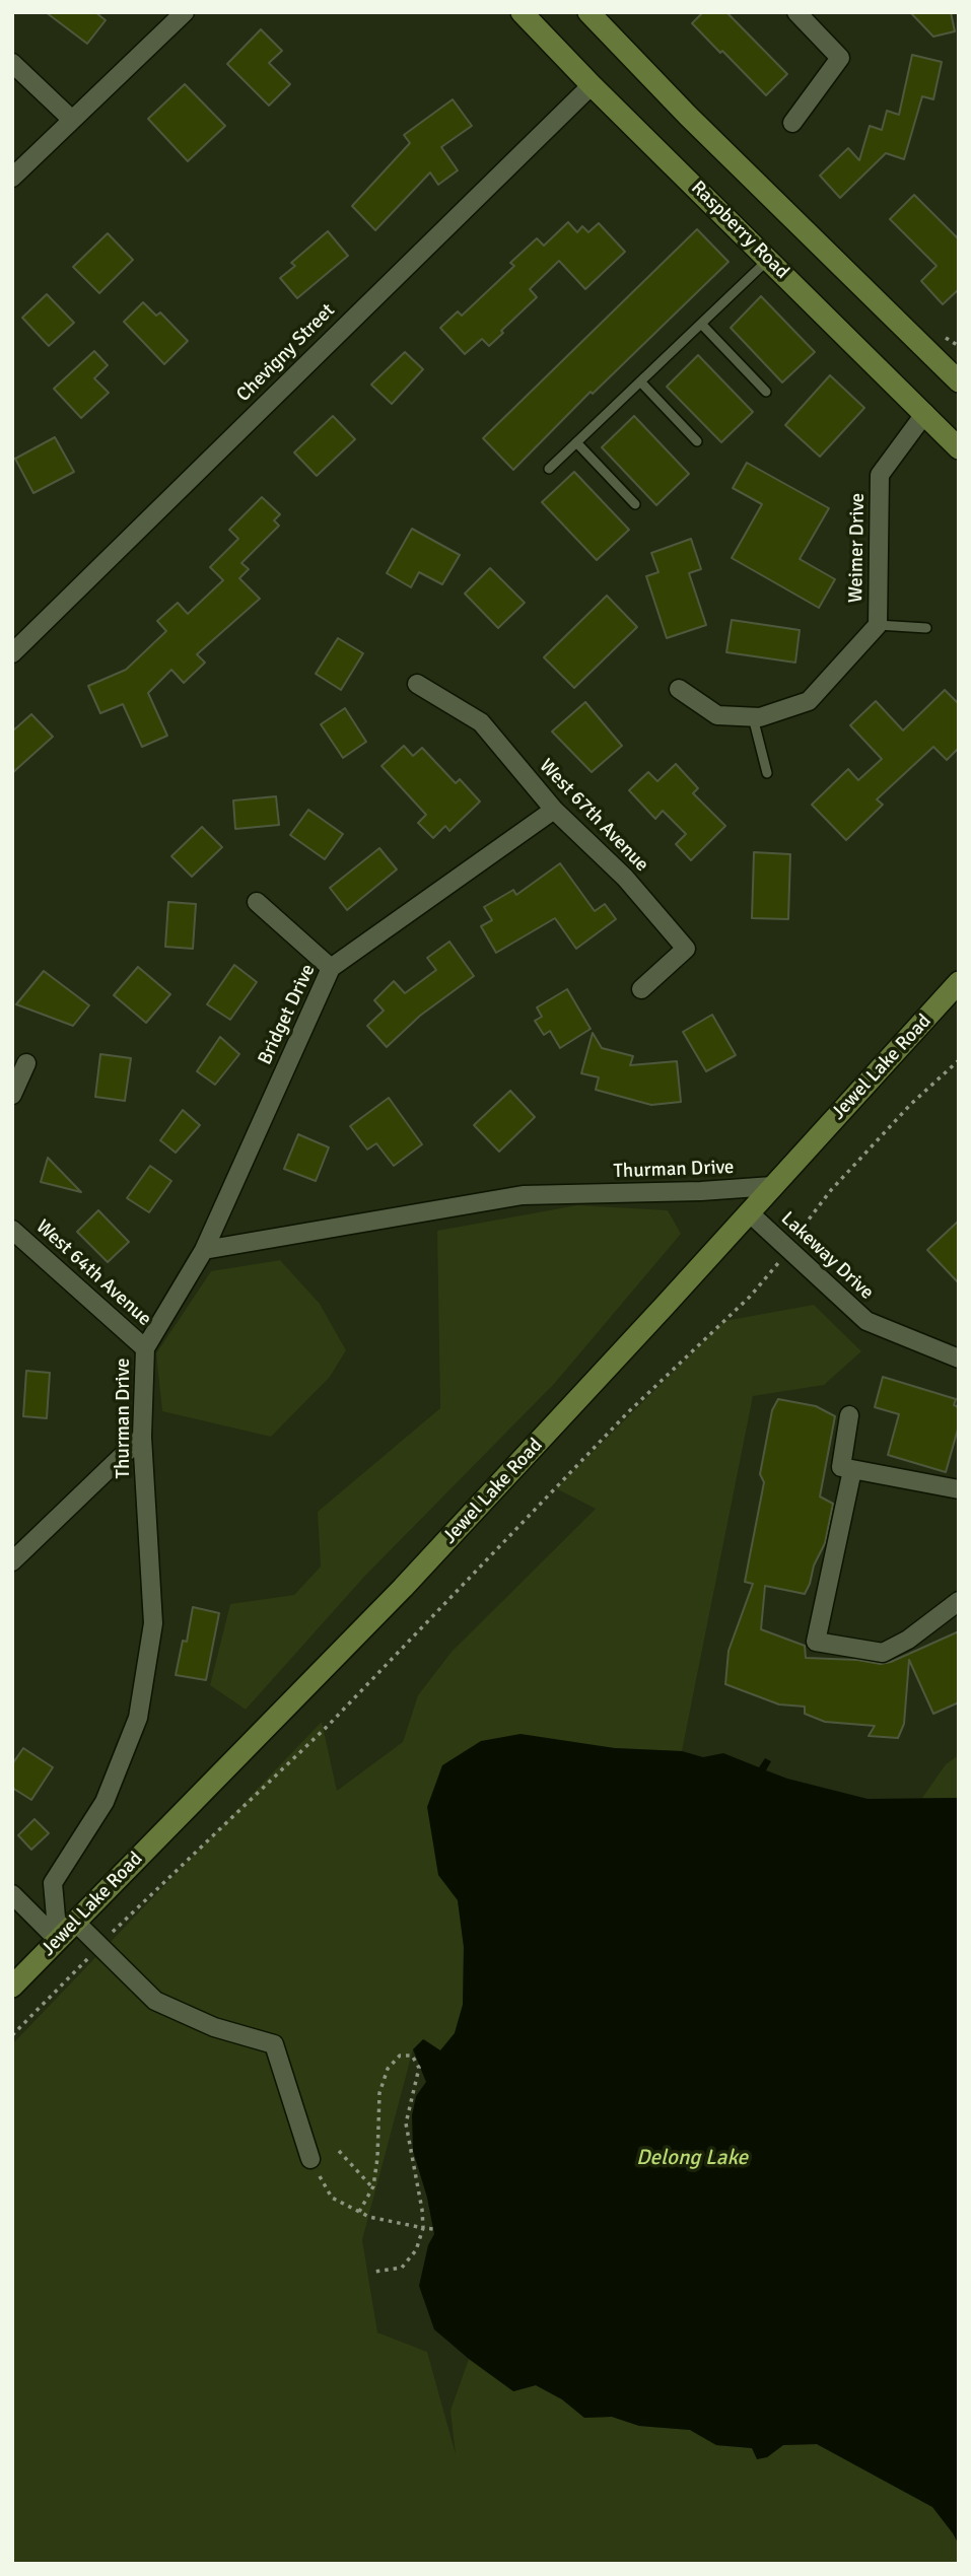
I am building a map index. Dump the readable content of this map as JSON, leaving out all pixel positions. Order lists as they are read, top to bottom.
{
  "streets": {
    "main road": ["Raspberry Road", "Jewel Lake Road"],
    "street": [
      "Chevigny Street",
      "Weimer Drive",
      "West 67th Avenue",
      "Bridget Drive",
      "Thurman Drive",
      "Lakeway Drive",
      "West 64th Avenue"
    ]
  },
  "crossings": [
    ["Raspberry Road", "Chevigny Street"],
    ["Raspberry Road", "Weimer Drive"],
    ["West 67th Avenue", "Bridget Drive"],
    ["Bridget Drive", "Thurman Drive"],
    ["Jewel Lake Road", "Thurman Drive"],
    ["Jewel Lake Road", "Lakeway Drive"],
    ["Thurman Drive", "West 64th Avenue"]
  ],
  "water": ["Delong Lake"]
}
